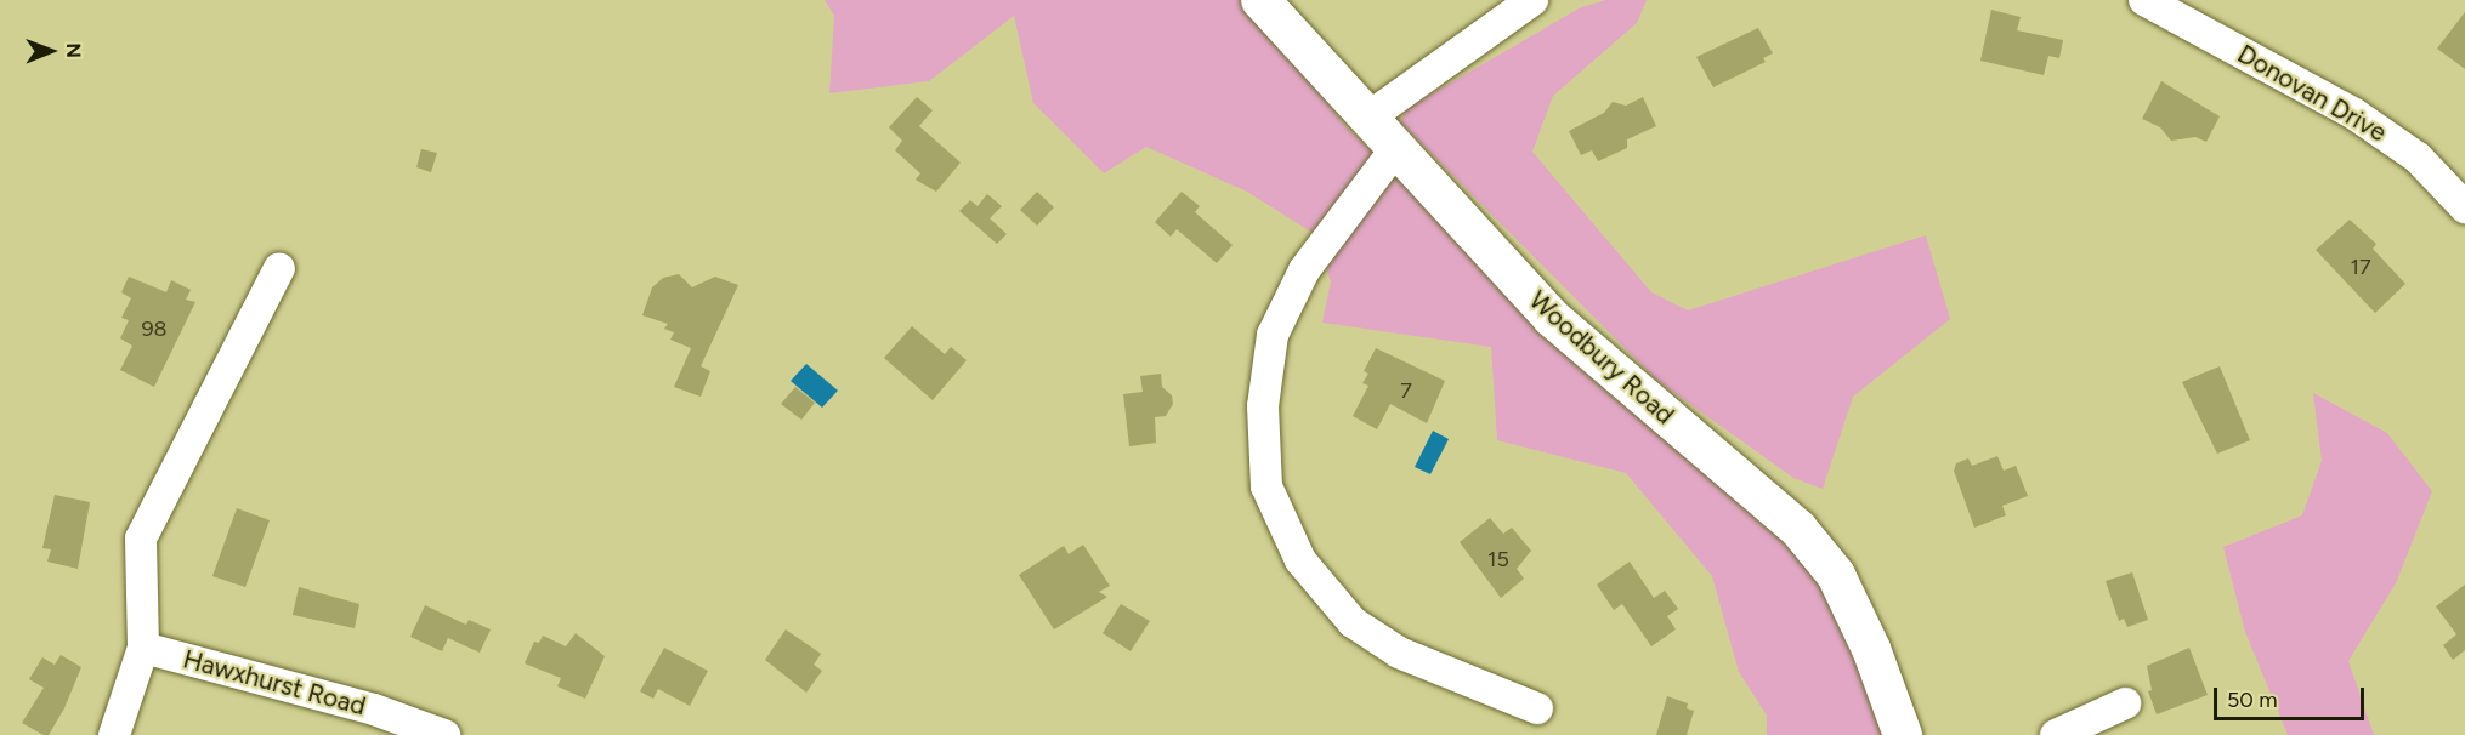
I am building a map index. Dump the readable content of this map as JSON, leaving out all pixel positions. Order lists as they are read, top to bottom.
{
  "streets": {
    "main road": ["Woodbury Road"],
    "street": ["Donovan Drive", "Hawxhurst Road"]
  },
  "house_numbers": [
    "17",
    "98",
    "7",
    "15"
  ],
  "scale_bar": "50 m",
  "north": "right"
}
